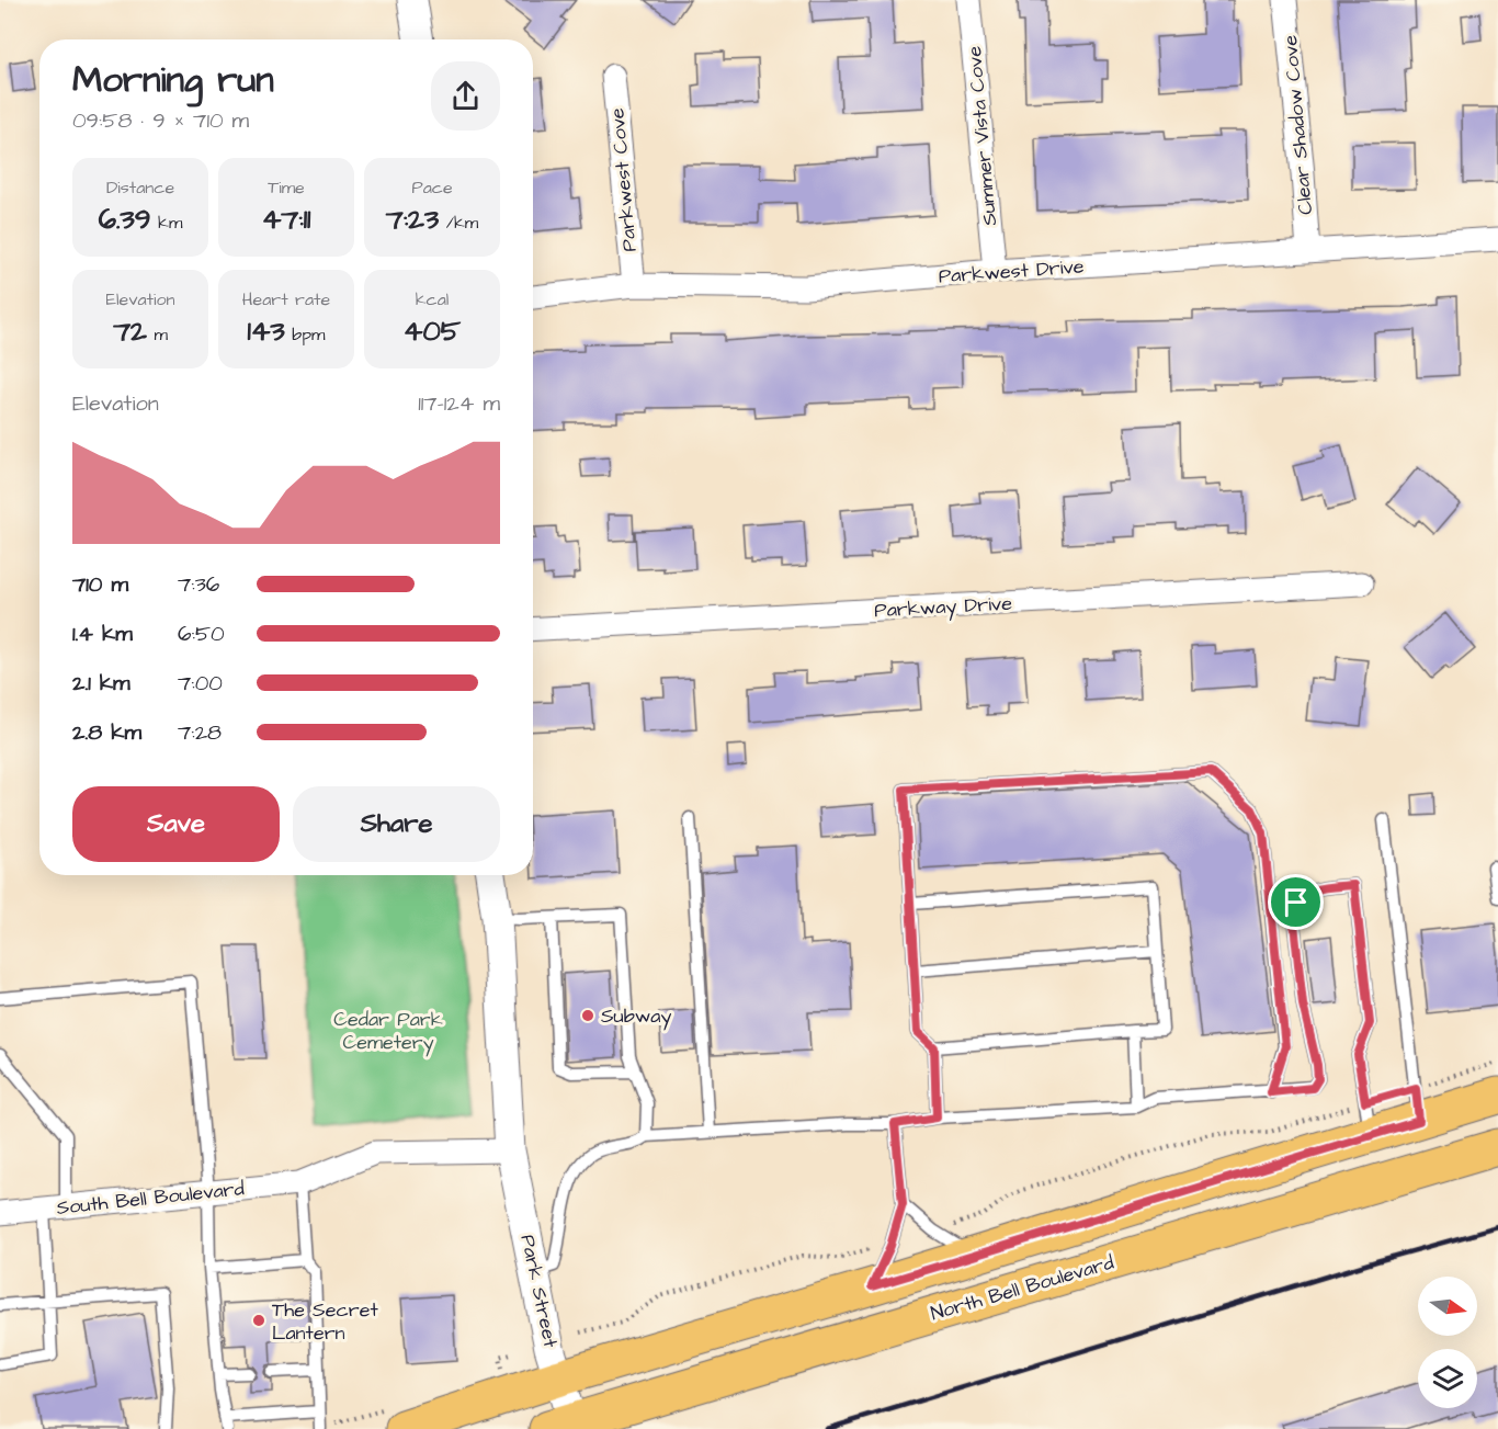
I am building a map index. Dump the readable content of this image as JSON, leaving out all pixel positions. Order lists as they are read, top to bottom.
{
  "streets": {
    "main road": ["North Bell Boulevard"],
    "street": [
      "Clear Shadow Cove",
      "Summer Vista Cove",
      "Parkwest Cove",
      "Parkwest Drive",
      "Parkway Drive",
      "South Bell Boulevard",
      "Park Street"
    ]
  },
  "crossings": [
    ["Clear Shadow Cove", "Parkwest Drive"],
    ["Summer Vista Cove", "Parkwest Drive"],
    ["Parkwest Cove", "Parkwest Drive"],
    ["South Bell Boulevard", "Park Street"],
    ["North Bell Boulevard", "Park Street"]
  ],
  "parks": ["Cedar Park Cemetery"],
  "places": ["Subway", "The Secret Lantern"],
  "north": "right",
  "page": {
    "heading": ["Morning run", "09:58 · 9 × 710 m"],
    "stats": [
      ["Distance", "6.39 km"],
      ["Time", "47:11"],
      ["Pace", "7:23 /km"],
      ["Elevation", "72 m"],
      ["Heart rate", "143 bpm"],
      ["kcal", "405"]
    ],
    "chart": ["Elevation", "117–124 m"],
    "list": [
      {
        "name": "710 m",
        "note": "7:36"
      },
      {
        "name": "1.4 km",
        "note": "6:50"
      },
      {
        "name": "2.1 km",
        "note": "7:00"
      },
      {
        "name": "2.8 km",
        "note": "7:28"
      }
    ],
    "buttons": ["Save", "Share"]
  }
}
